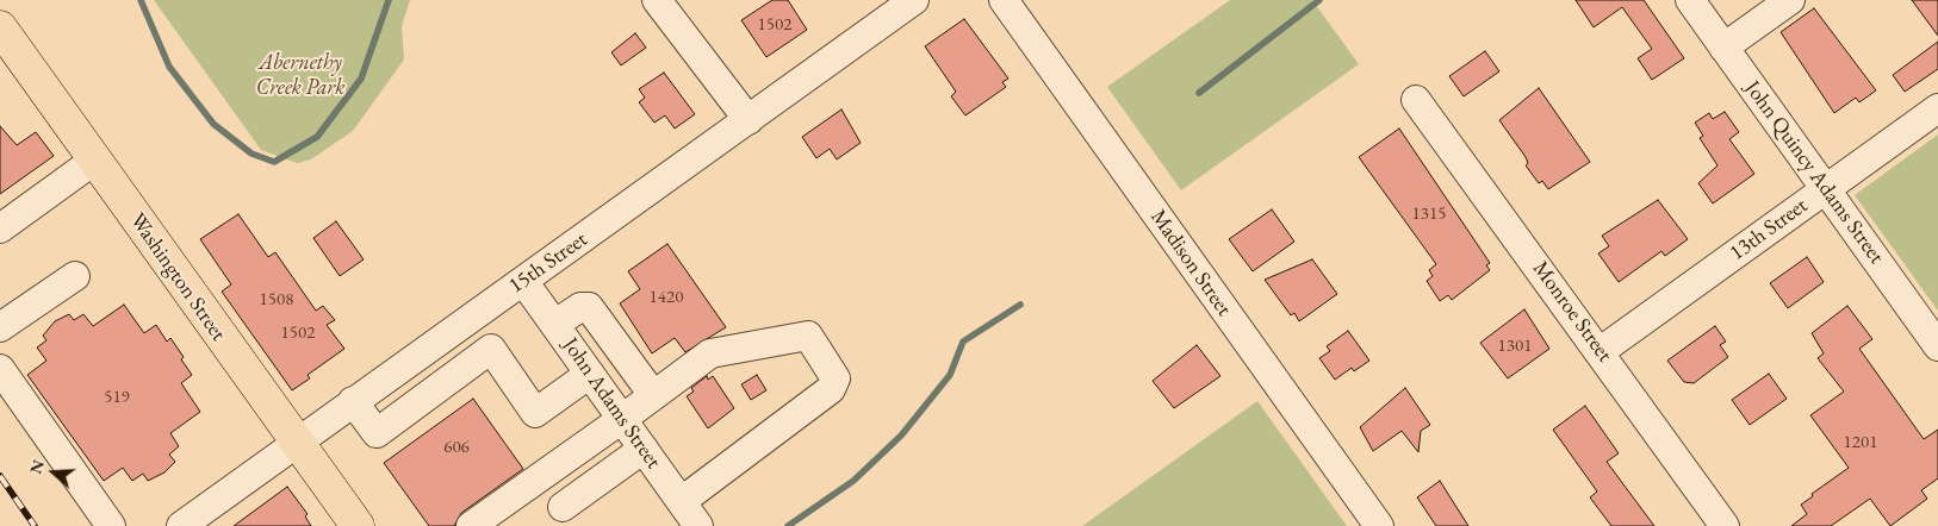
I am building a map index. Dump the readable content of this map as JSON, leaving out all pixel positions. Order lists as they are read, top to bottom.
{
  "streets": {
    "main road": ["Washington Street"],
    "street": [
      "John Quincy Adams Street",
      "13th Street",
      "15th Street",
      "Madison Street",
      "Monroe Street",
      "John Adams Street"
    ]
  },
  "crossings": [
    ["John Quincy Adams Street", "13th Street"],
    ["13th Street", "Monroe Street"],
    ["15th Street", "Washington Street"],
    ["15th Street", "John Adams Street"]
  ],
  "parks": ["Abernethy Creek Park"],
  "house_numbers": [
    "1502",
    "1315",
    "1420",
    "1508",
    "1502",
    "1301",
    "519",
    "1201",
    "606"
  ],
  "north": "left"
}
